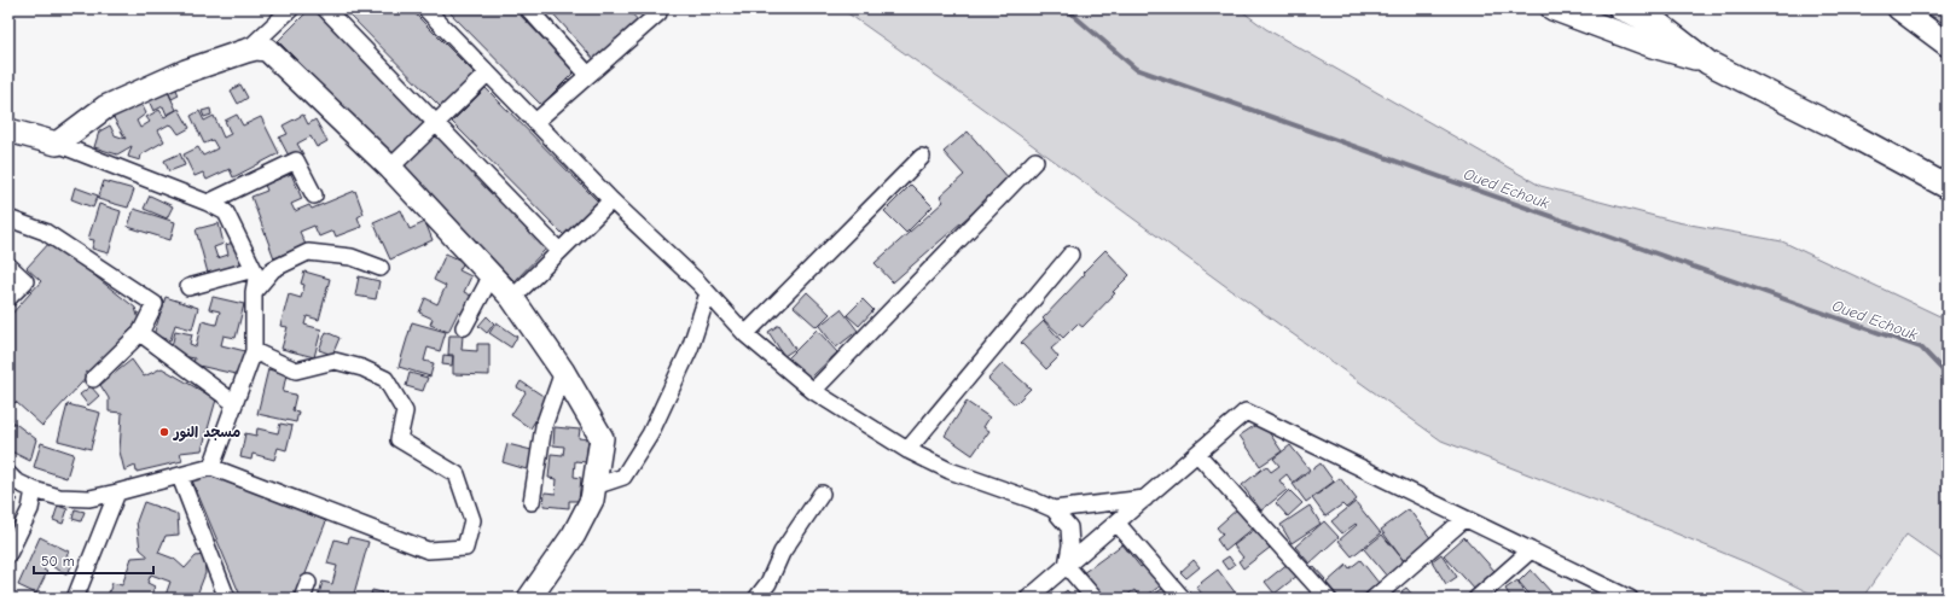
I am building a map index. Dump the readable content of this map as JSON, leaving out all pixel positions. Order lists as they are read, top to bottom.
{
  "water": ["Oued Echouk"],
  "places": ["مسجد النور"],
  "scale_bar": "50 m"
}
